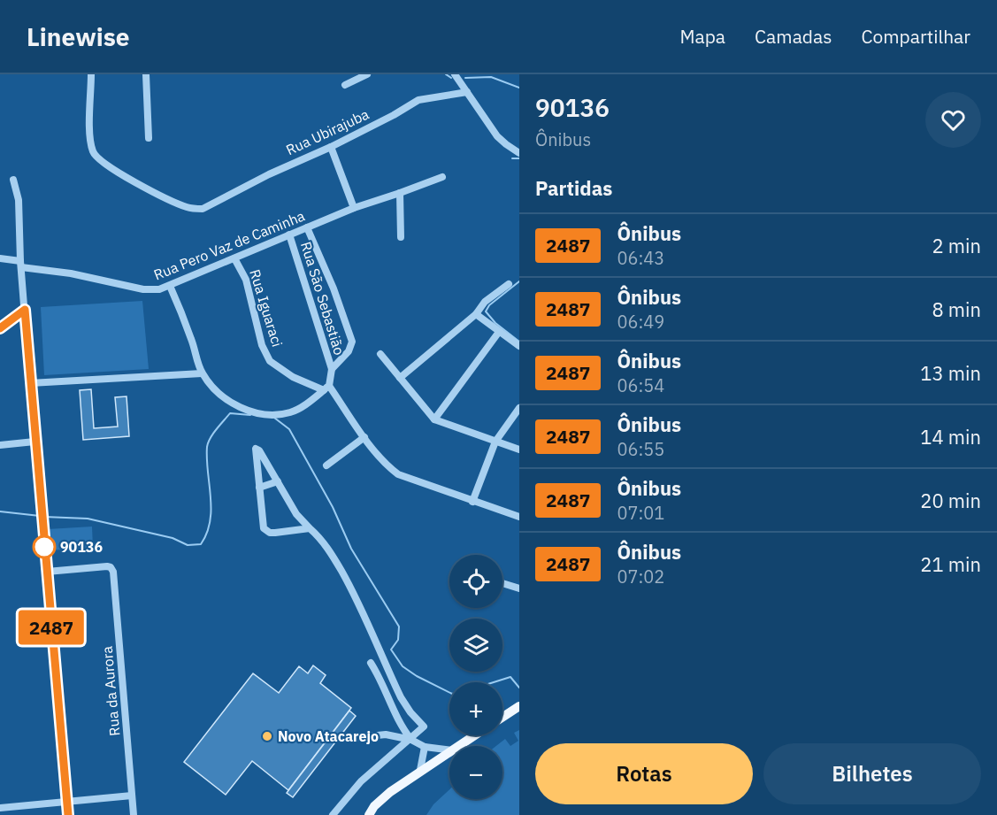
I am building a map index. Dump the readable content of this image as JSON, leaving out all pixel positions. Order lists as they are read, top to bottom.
{
  "streets": {
    "street": [
      "Rua Ubirajuba",
      "Rua Pero Vaz de Caminha",
      "Rua São Sebastião",
      "Rua Iguaraci",
      "Rua da Aurora"
    ]
  },
  "crossings": [
    ["Rua Pero Vaz de Caminha", "Rua São Sebastião"],
    ["Rua Pero Vaz de Caminha", "Rua Iguaraci"]
  ],
  "places": ["90136", "Novo Atacarejo"],
  "lines": ["bus line 2487"],
  "page": {
    "header": "Linewise",
    "nav": ["Mapa", "Camadas", "Compartilhar"],
    "on_map": "2487",
    "heading": [
      ["90136", "Ônibus"],
      "Partidas"
    ],
    "list": [
      {
        "mark": "2487",
        "name": "Ônibus",
        "note": "06:43",
        "value": "2 min"
      },
      {
        "mark": "2487",
        "name": "Ônibus",
        "note": "06:49",
        "value": "8 min"
      },
      {
        "mark": "2487",
        "name": "Ônibus",
        "note": "06:54",
        "value": "13 min"
      },
      {
        "mark": "2487",
        "name": "Ônibus",
        "note": "06:55",
        "value": "14 min"
      },
      {
        "mark": "2487",
        "name": "Ônibus",
        "note": "07:01",
        "value": "20 min"
      },
      {
        "mark": "2487",
        "name": "Ônibus",
        "note": "07:02",
        "value": "21 min"
      }
    ],
    "map_buttons": ["+", "−"],
    "buttons": ["Rotas", "Bilhetes"]
  }
}
